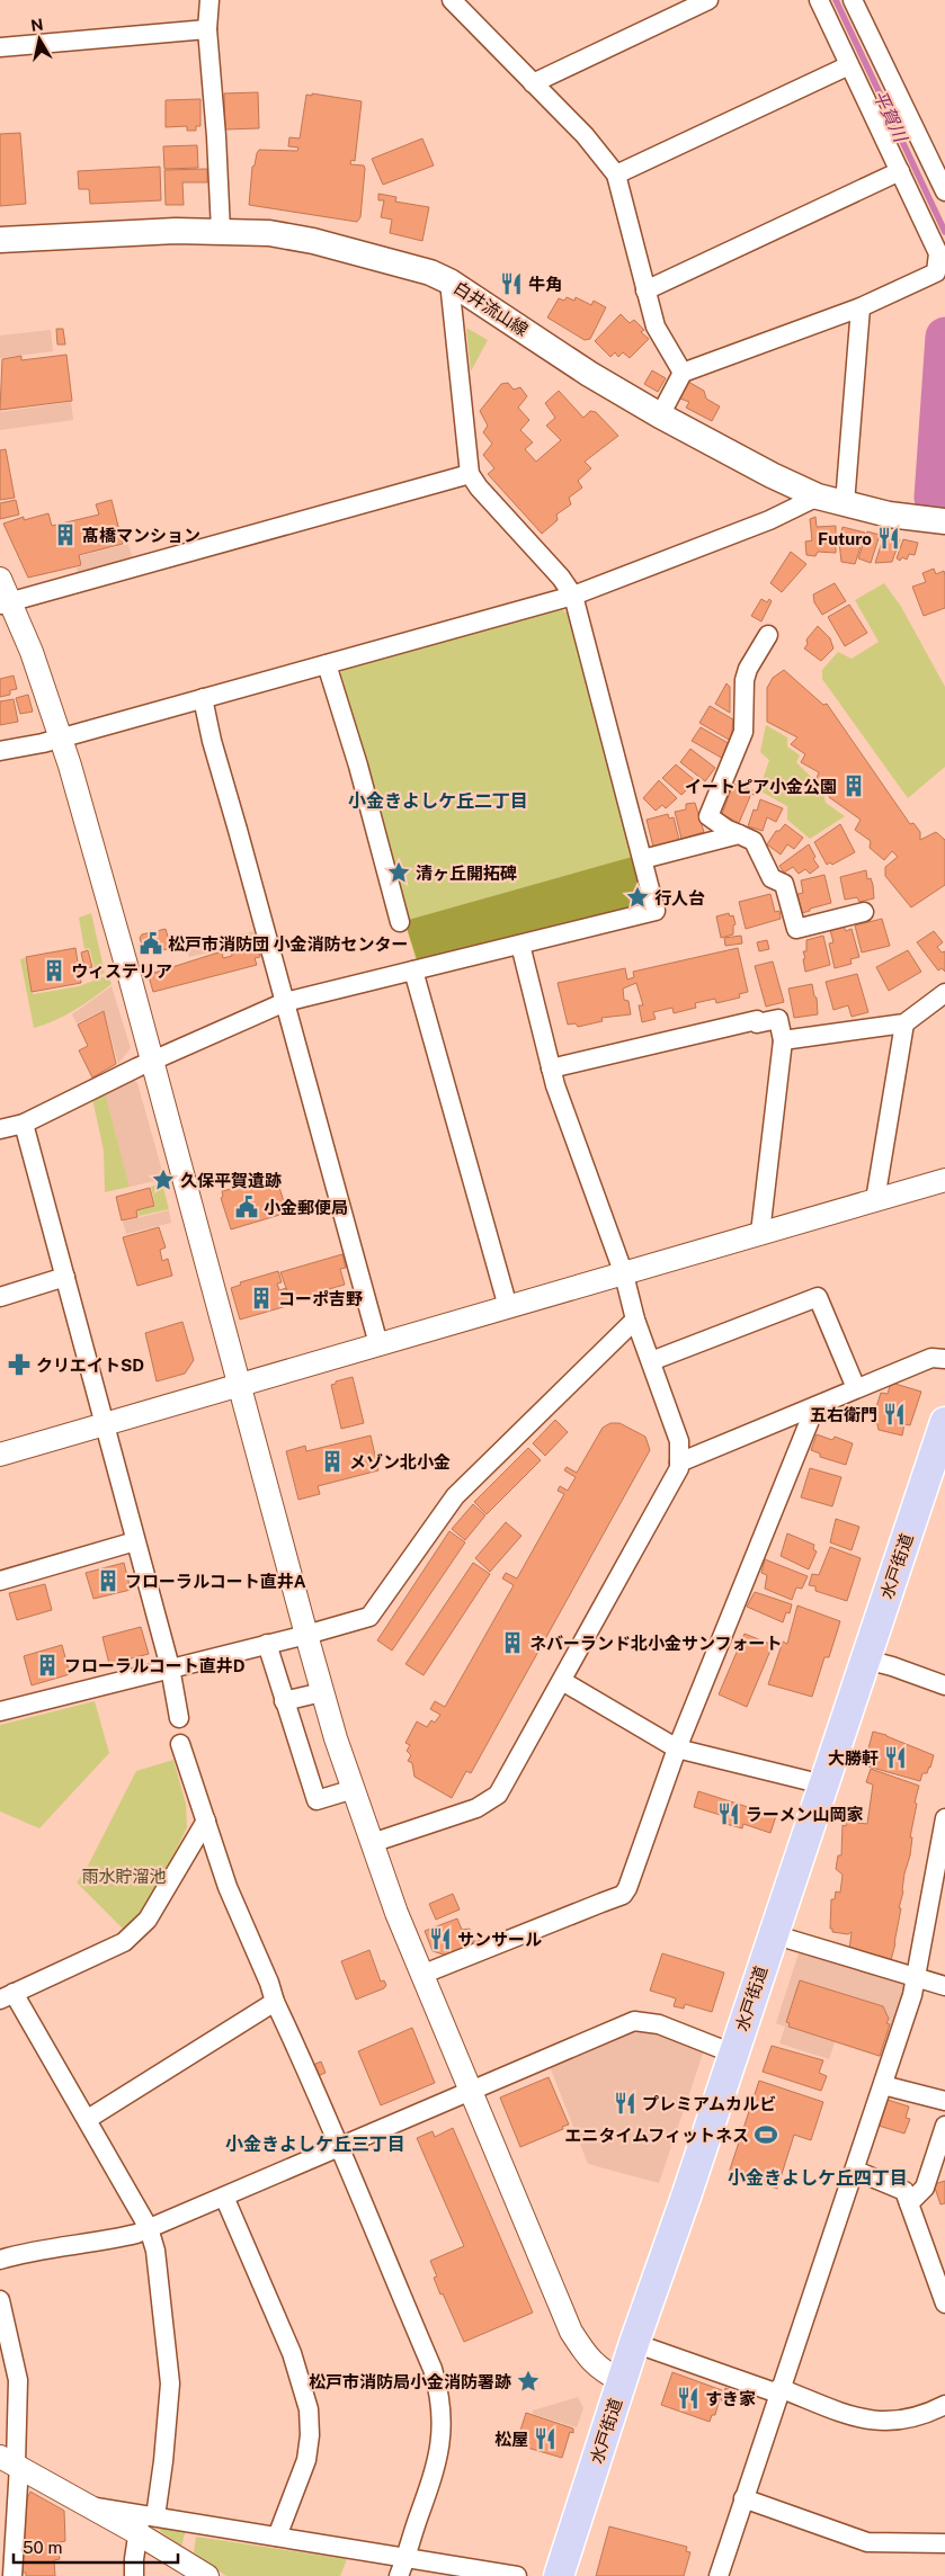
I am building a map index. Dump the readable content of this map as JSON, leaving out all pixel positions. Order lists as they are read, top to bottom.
{
  "streets": {
    "highway": ["水戸街道"],
    "main road": ["白井流山線"]
  },
  "districts": ["小金きよしケ丘二丁目", "小金きよしケ丘三丁目", "小金きよしケ丘四丁目"],
  "water": ["平賀川"],
  "parks": ["雨水貯溜池"],
  "places": {
    "restaurant": [
      "牛角",
      "Futuro",
      "五右衛門",
      "大勝軒",
      "ラーメン山岡家",
      "サンサール",
      "プレミアムカルビ",
      "すき家",
      "松屋"
    ],
    "building": [
      "髙橋マンション",
      "イートピア小金公園",
      "ウィステリア",
      "コーポ吉野",
      "メゾン北小金",
      "フローラルコート直井A",
      "ネバーランド北小金サンフォート",
      "フローラルコート直井D"
    ],
    "place": [
      "清ヶ丘開拓碑",
      "行人台",
      "久保平賀遺跡",
      "松戸市消防局小金消防署跡"
    ],
    "public building": ["松戸市消防団 小金消防センター", "小金郵便局"],
    "pharmacy": ["クリエイトSD"],
    "sports": ["エニタイムフィットネス"]
  },
  "scale_bar": "50 m",
  "north": "top"
}
